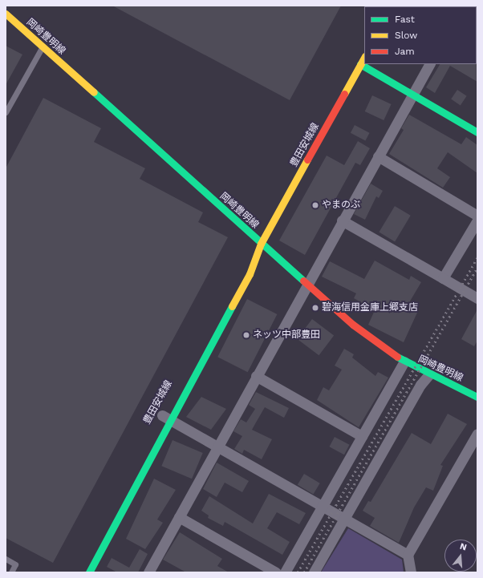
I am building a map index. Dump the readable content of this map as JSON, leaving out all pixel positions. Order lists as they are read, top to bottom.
{
  "streets": {
    "main road": ["岡崎豊明線", "豊田安城線"]
  },
  "crossings": [
    ["岡崎豊明線", "豊田安城線"]
  ],
  "places": ["やまのぶ", "碧海信用金庫上郷支店", "ネッツ中部豊田"],
  "legend": ["Fast", "Slow", "Jam"],
  "north": "top"
}
